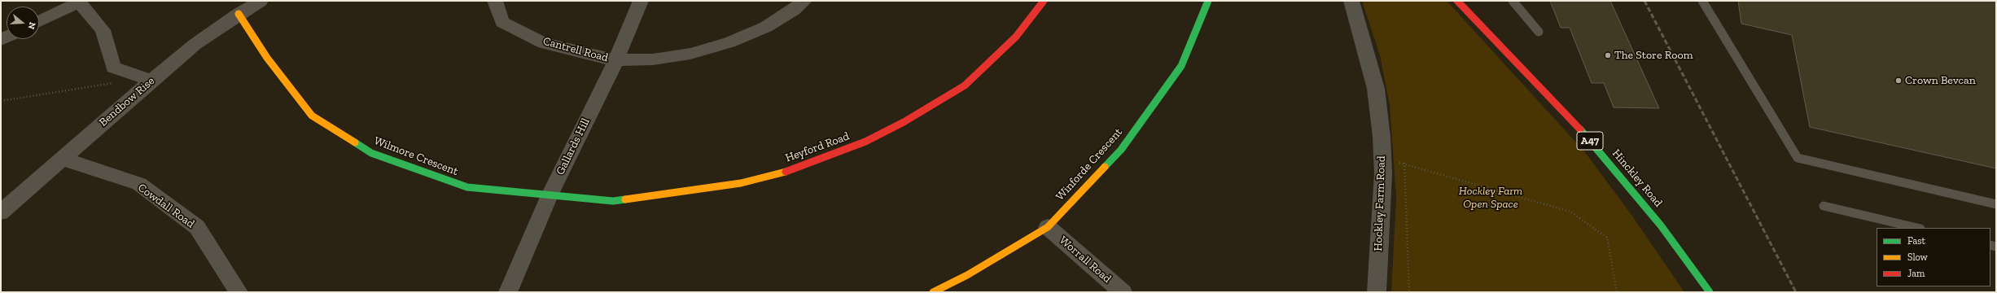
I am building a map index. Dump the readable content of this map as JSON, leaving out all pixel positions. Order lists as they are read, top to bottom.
{
  "streets": {
    "street": [
      "Cantrell Road",
      "Bendbow Rise",
      "A47",
      "Gallards Hill",
      "Heyford Road",
      "Wilmore Crescent",
      "Winforde Crescent",
      "Hinckley Road",
      "Hockley Farm Road",
      "Cowdall Road",
      "Worrall Road"
    ]
  },
  "crossings": [
    ["Cantrell Road", "Gallards Hill"],
    ["Bendbow Rise", "Wilmore Crescent"],
    ["Bendbow Rise", "Cowdall Road"],
    ["Gallards Hill", "Heyford Road"],
    ["Gallards Hill", "Wilmore Crescent"],
    ["Heyford Road", "Wilmore Crescent"],
    ["Winforde Crescent", "Worrall Road"]
  ],
  "parks": ["Hockley Farm Open Space"],
  "places": ["The Store Room", "Crown Bevcan"],
  "legend": ["Fast", "Slow", "Jam"],
  "north": "right"
}
